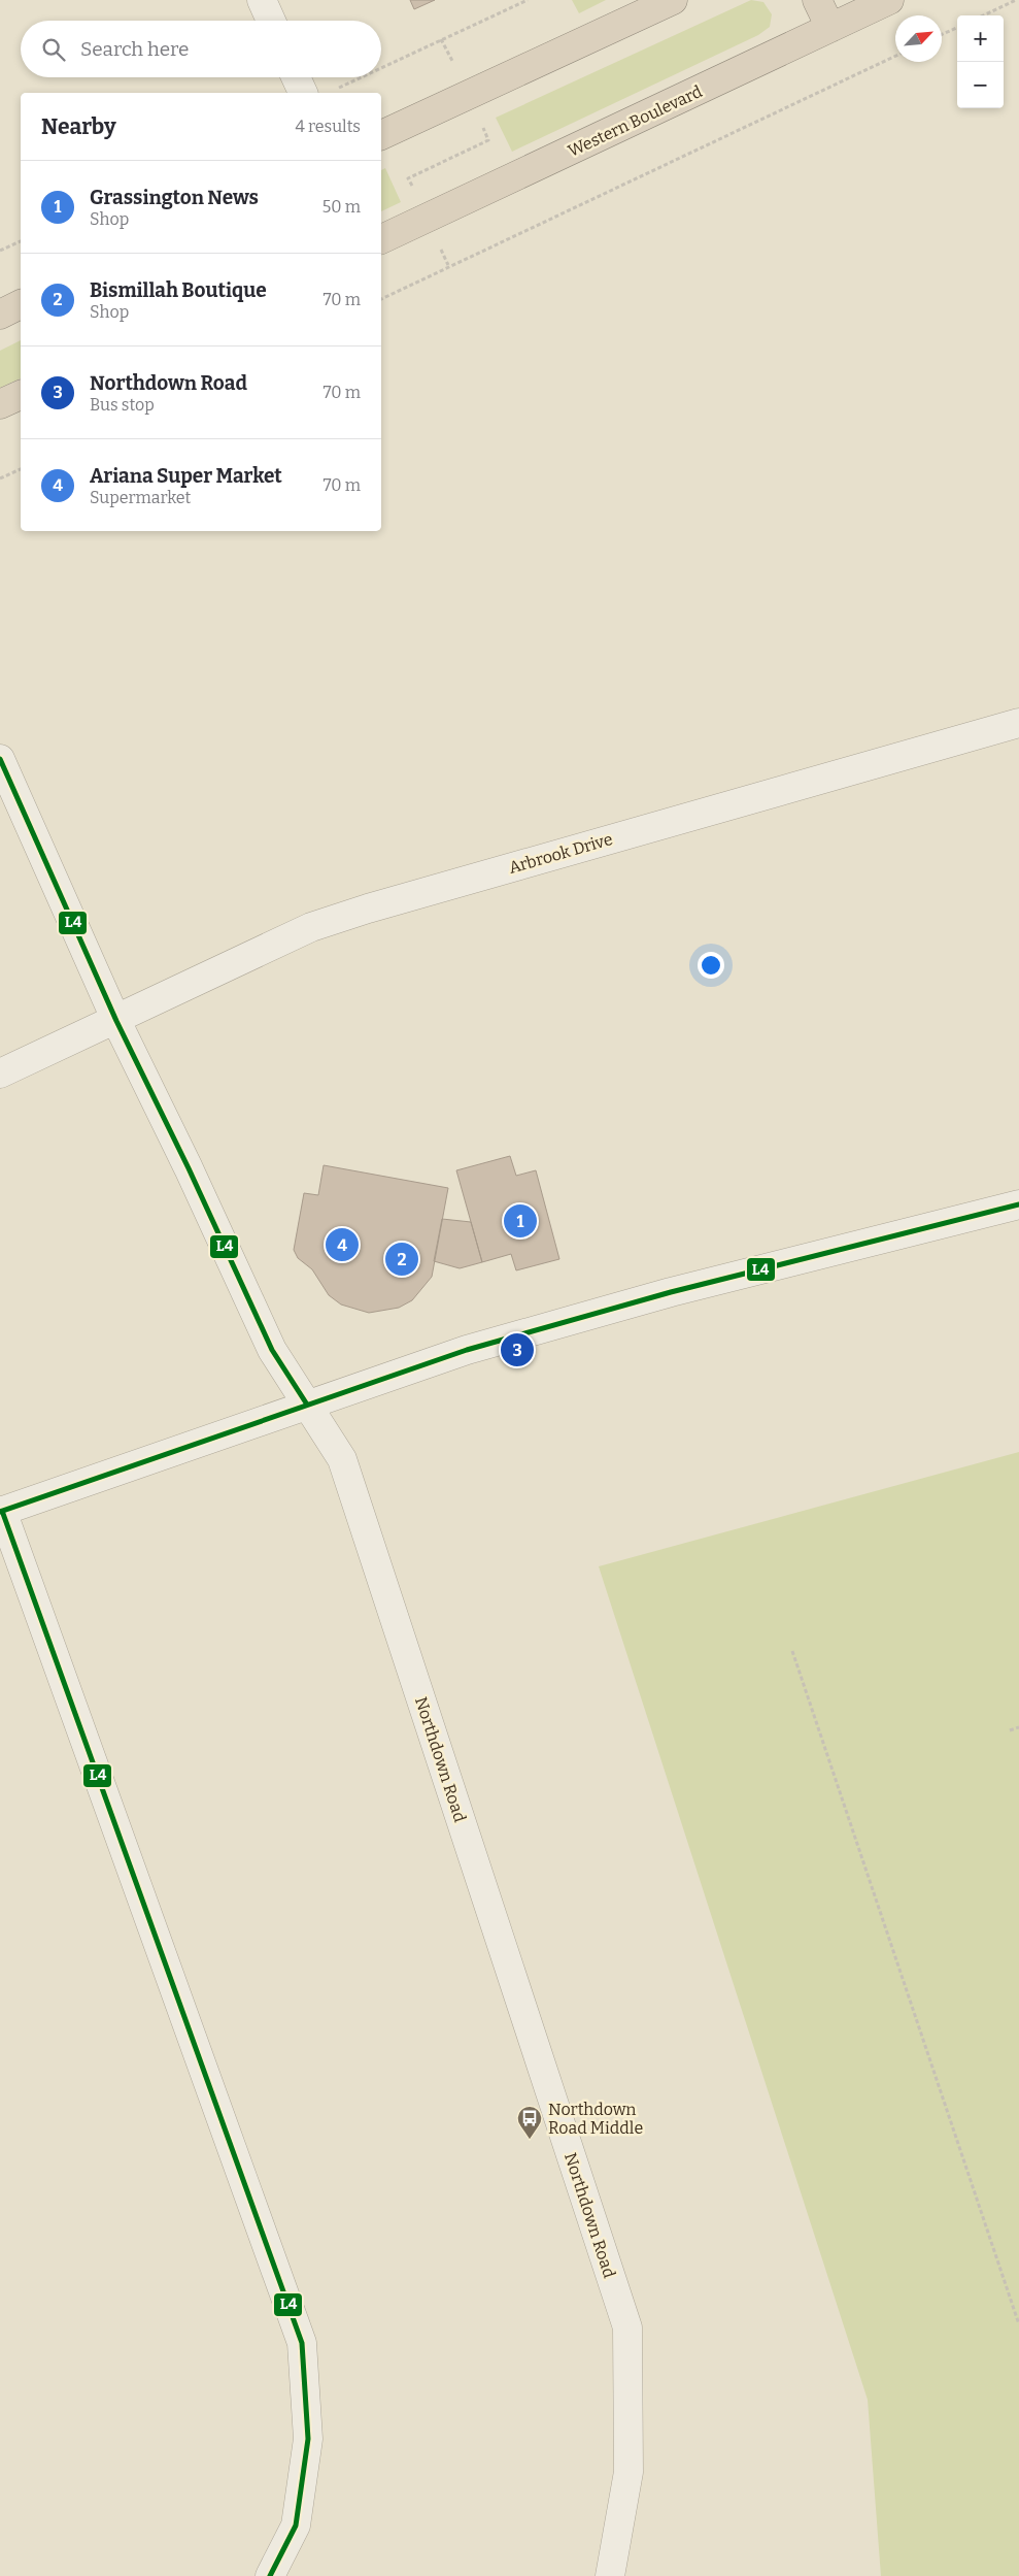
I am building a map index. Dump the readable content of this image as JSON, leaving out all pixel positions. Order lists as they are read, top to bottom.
{
  "streets": {
    "highway": ["Western Boulevard"],
    "street": ["Arbrook Drive", "Northdown Road"]
  },
  "crossings": [
    ["Arbrook Drive", "Northdown Road"]
  ],
  "places": {
    "bus stop": ["Northdown Road Middle"]
  },
  "lines": ["transit line L4"],
  "north": "top right",
  "page": {
    "map_buttons": ["+", "−"],
    "search": "Search here",
    "heading": ["Nearby", "4 results"],
    "list": [
      {
        "mark": "1",
        "name": "Grassington News",
        "note": "Shop",
        "value": "50 m"
      },
      {
        "mark": "2",
        "name": "Bismillah Boutique",
        "note": "Shop",
        "value": "70 m"
      },
      {
        "mark": "3",
        "name": "Northdown Road",
        "note": "Bus stop",
        "value": "70 m"
      },
      {
        "mark": "4",
        "name": "Ariana Super Market",
        "note": "Supermarket",
        "value": "70 m"
      }
    ],
    "pins": [
      "1",
      "4",
      "2",
      "3"
    ]
  }
}
